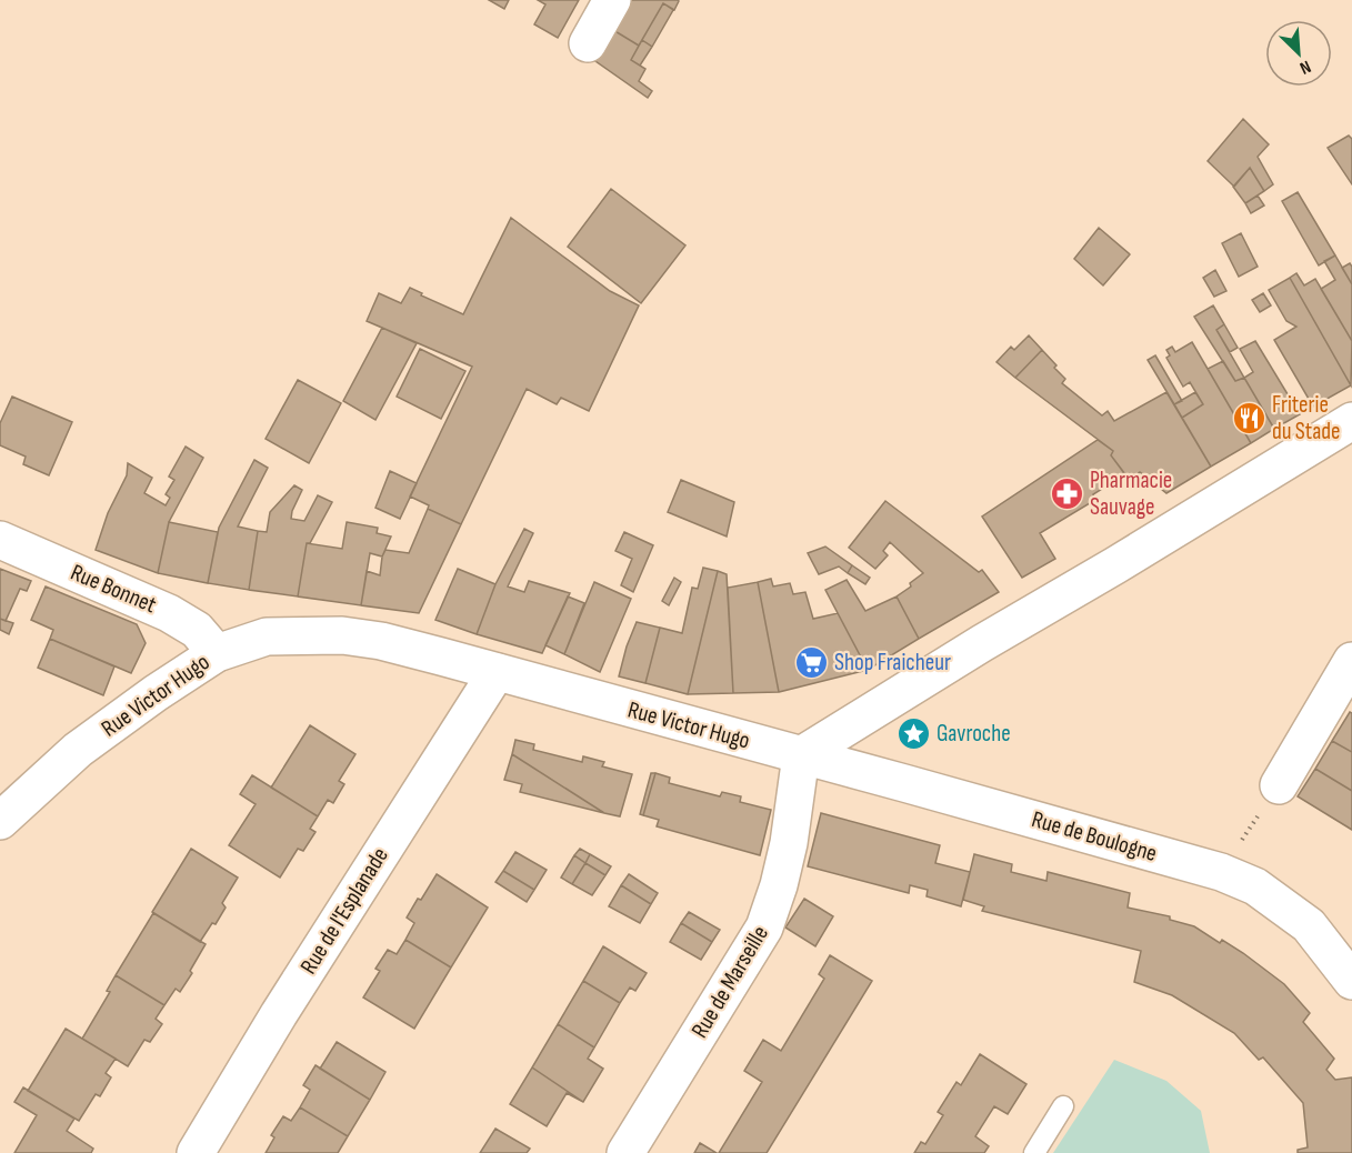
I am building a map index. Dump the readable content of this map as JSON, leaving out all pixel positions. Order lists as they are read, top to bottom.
{
  "streets": {
    "street": [
      "Rue Bonnet",
      "Rue Victor Hugo",
      "Rue de Boulogne",
      "Rue de l'Esplanade",
      "Rue de Marseille"
    ]
  },
  "crossings": [
    ["Rue Bonnet", "Rue Victor Hugo"],
    ["Rue Victor Hugo", "Rue de Boulogne"],
    ["Rue Victor Hugo", "Rue de l'Esplanade"],
    ["Rue Victor Hugo", "Rue de Marseille"],
    ["Rue de Boulogne", "Rue de Marseille"]
  ],
  "places": {
    "restaurant": ["Friterie du Stade"],
    "pharmacy": ["Pharmacie Sauvage"],
    "supermarket": ["Shop Fraicheur"],
    "place": ["Gavroche"]
  },
  "north": "bottom right"
}
